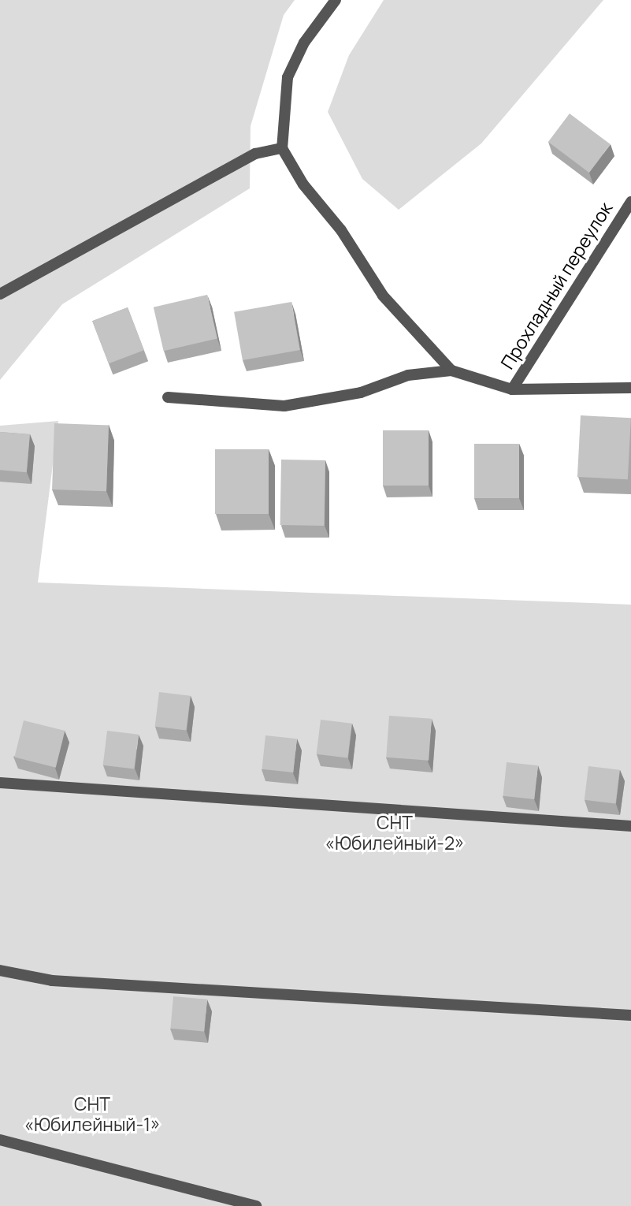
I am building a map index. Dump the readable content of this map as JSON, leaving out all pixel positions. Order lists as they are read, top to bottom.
{
  "streets": {
    "street": ["Прохладный переулок"]
  },
  "parks": ["СНТ «Юбилейный-2»", "СНТ «Юбилейный-1»"]
}
